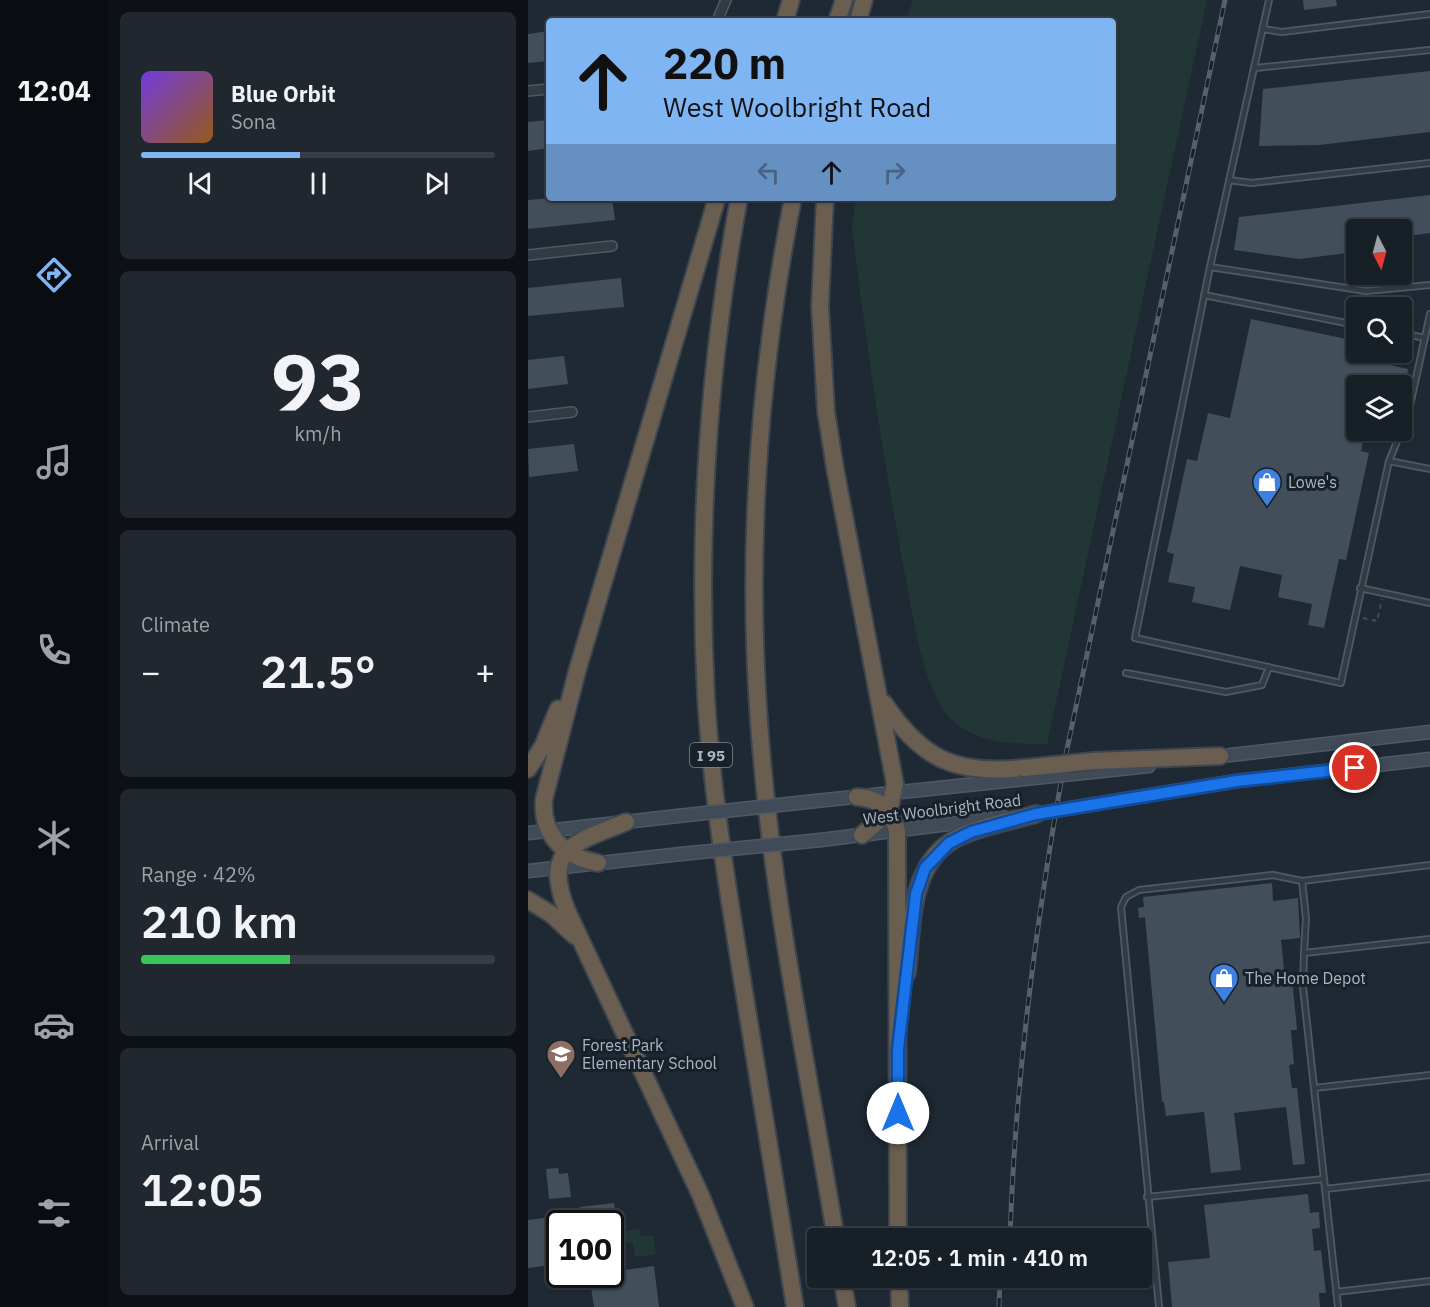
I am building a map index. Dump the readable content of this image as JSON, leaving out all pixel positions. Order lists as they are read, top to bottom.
{
  "streets": {
    "highway": ["I 95"],
    "main road": ["West Woolbright Road"]
  },
  "places": {
    "shop": ["Lowe's", "The Home Depot"],
    "school or university": ["Forest Park Elementary School"]
  },
  "north": "bottom",
  "page": {
    "tabs": "12:04",
    "turn": ["220 m", "West Woolbright Road"],
    "song": ["Blue Orbit", "Sona"],
    "tile": [
      ["93", "km/h"],
      "Climate",
      ["Range · 42%", "210 km"],
      ["Arrival", "12:05"]
    ],
    "heat": ["−", "21.5°", "+"],
    "limit": "100",
    "trip": "12:05 · 1 min · 410 m"
  }
}
